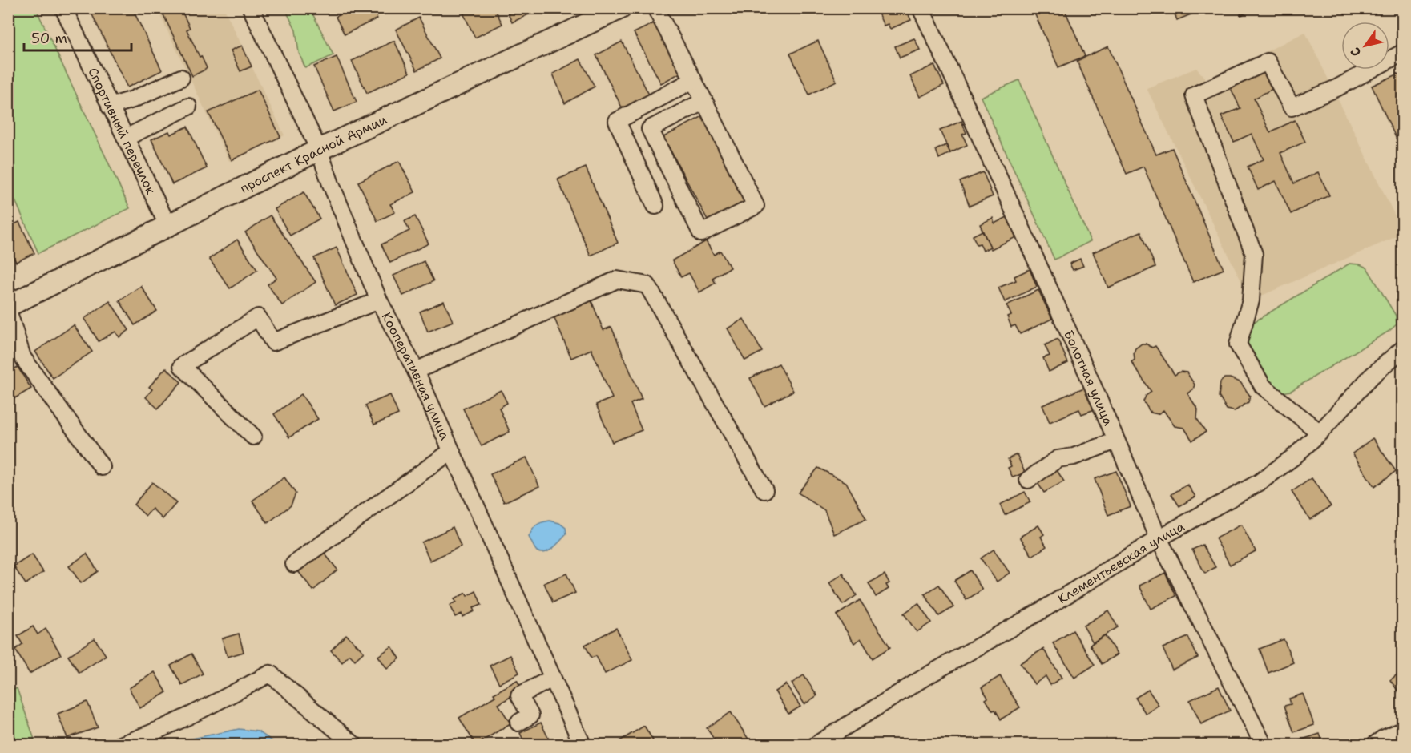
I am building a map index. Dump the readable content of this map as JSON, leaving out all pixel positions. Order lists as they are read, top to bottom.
{
  "streets": {
    "main road": ["проспект Красной Армии"],
    "street": [
      "Спортивный переулок",
      "Кооперативная улица",
      "Болотная улица",
      "Клементьевская улица"
    ]
  },
  "crossings": [
    ["Спортивный переулок", "проспект Красной Армии"],
    ["проспект Красной Армии", "Кооперативная улица"],
    ["Болотная улица", "Клементьевская улица"]
  ],
  "scale_bar": "50 m",
  "north": "bottom left"
}
